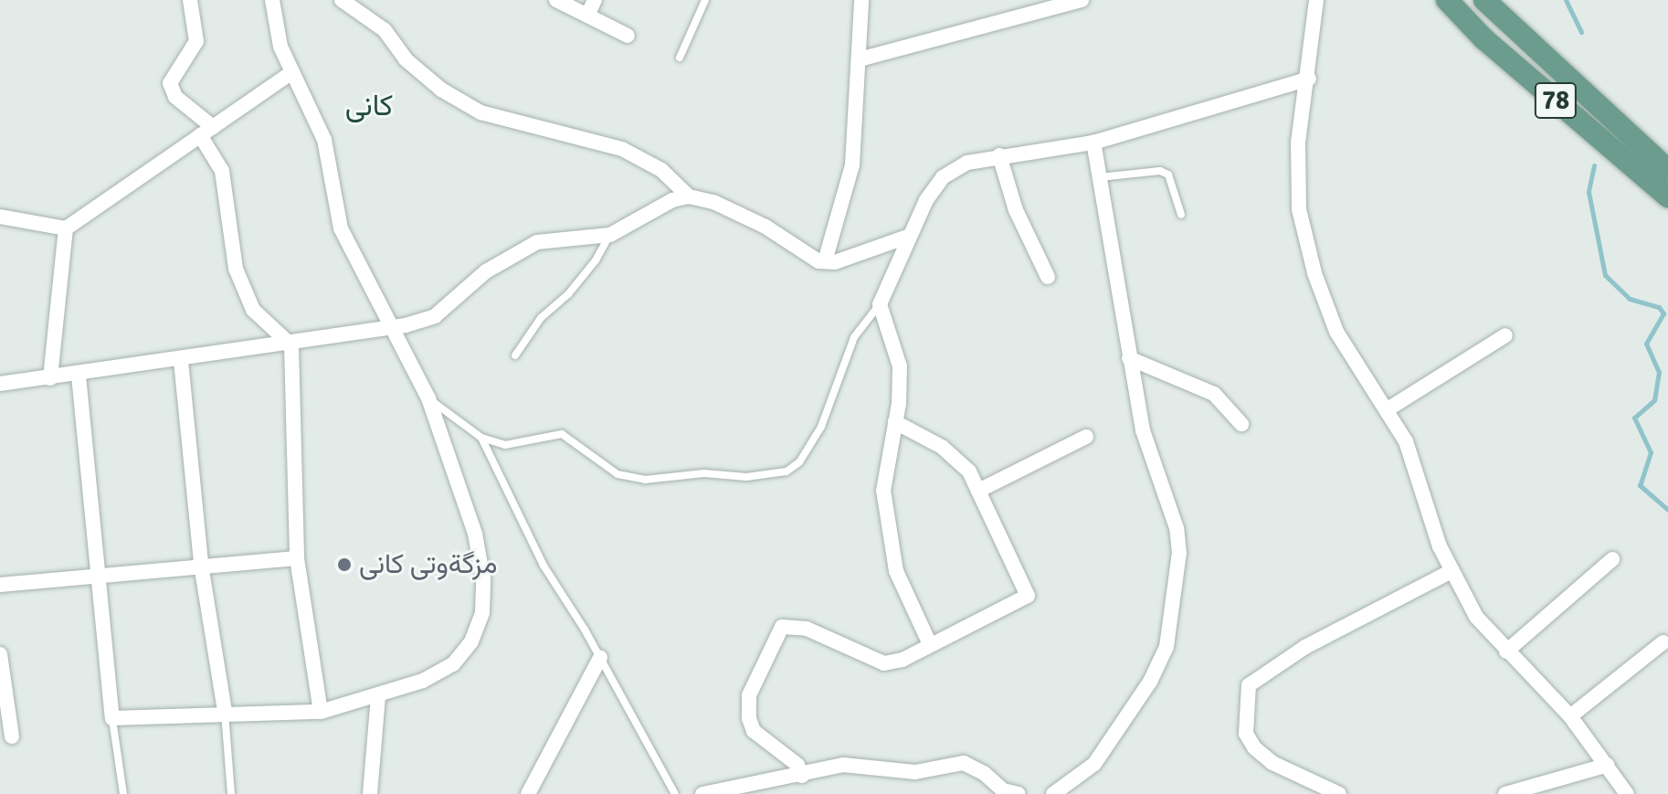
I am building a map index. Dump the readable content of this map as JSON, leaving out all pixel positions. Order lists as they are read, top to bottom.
{
  "streets": {
    "main road": ["78"]
  },
  "districts": ["کانی"],
  "places": ["مزگةوتی کانی"]
}
